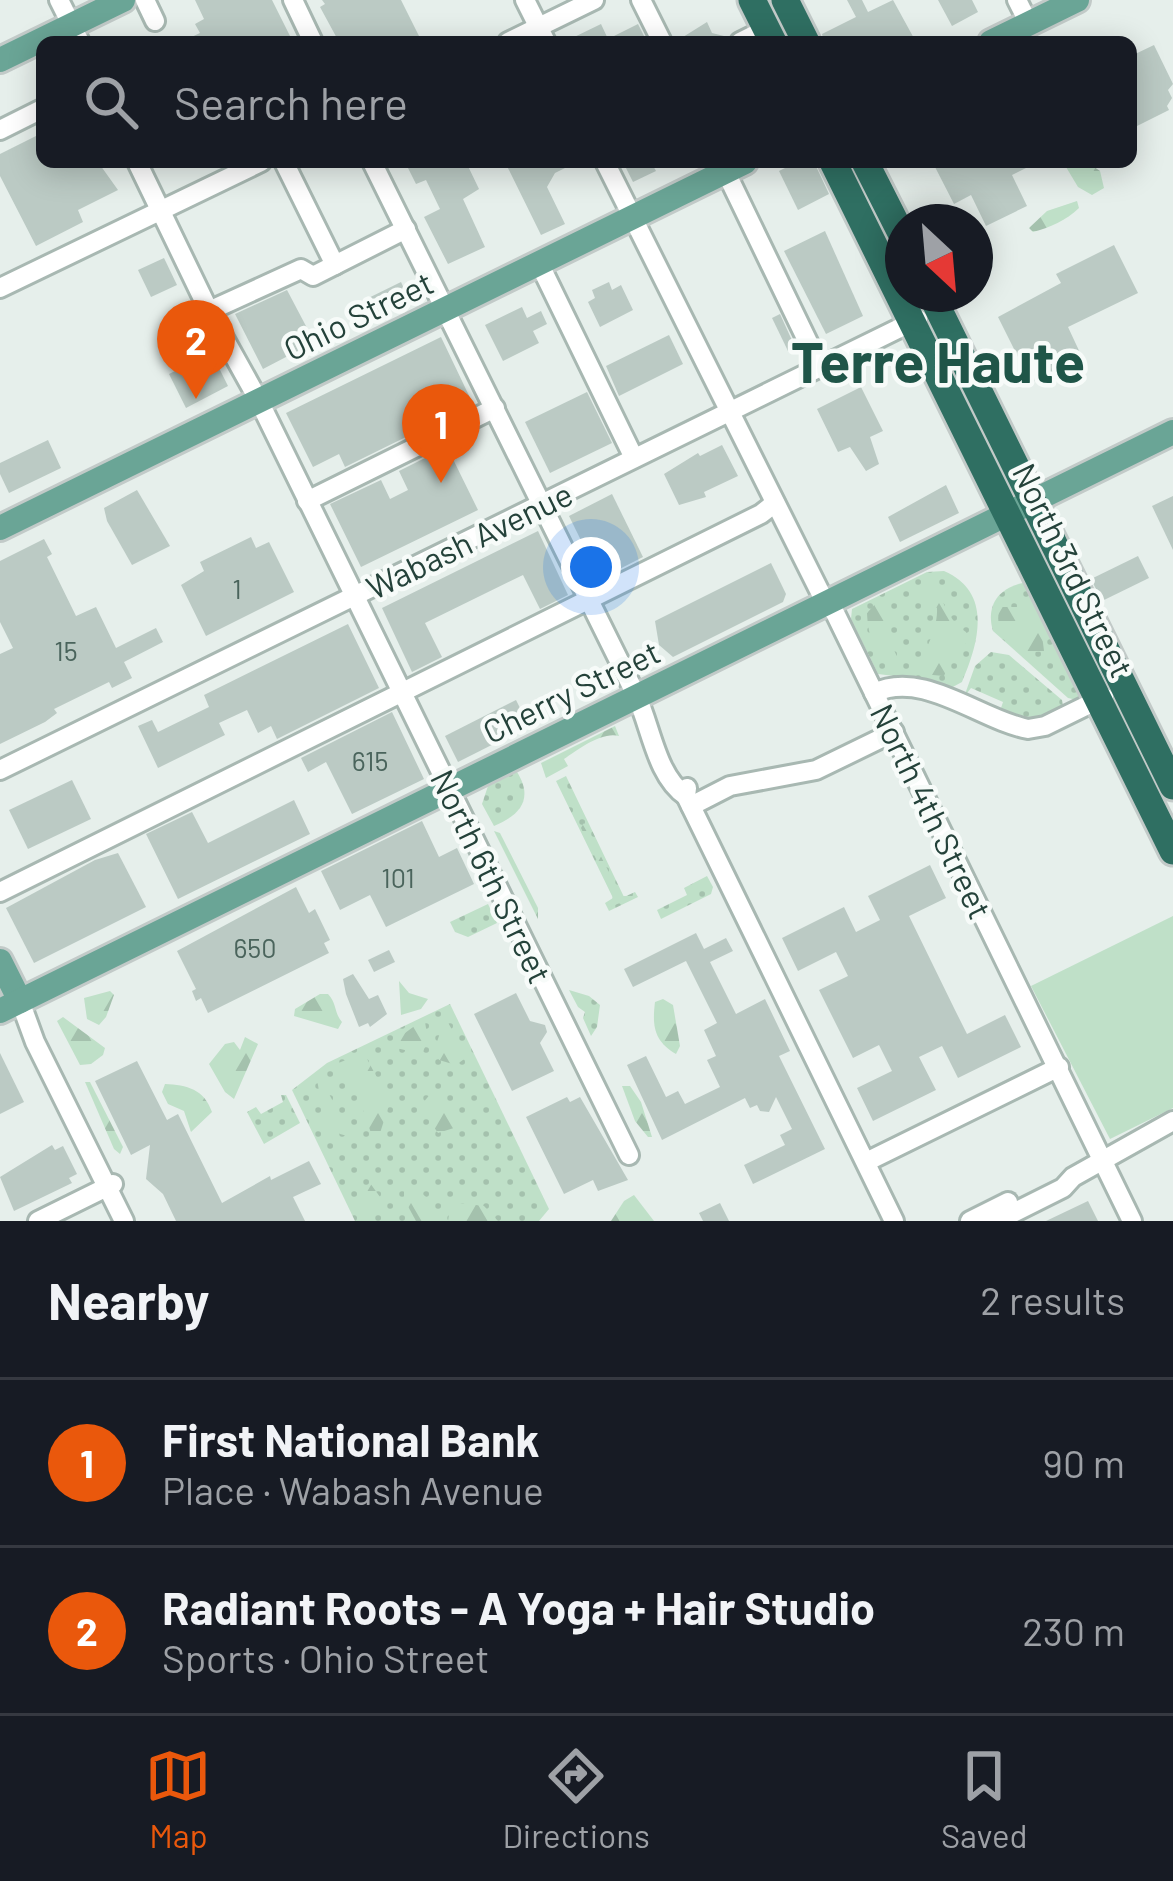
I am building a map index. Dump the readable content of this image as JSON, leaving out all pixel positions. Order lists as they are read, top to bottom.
{
  "streets": {
    "highway": ["North 3rd Street"],
    "main road": ["Ohio Street", "Cherry Street"],
    "street": ["Wabash Avenue", "North 4th Street", "North 6th Street"]
  },
  "crossings": [
    ["Ohio Street", "North 4th Street"],
    ["Ohio Street", "North 6th Street"],
    ["Wabash Avenue", "North 3rd Street"],
    ["Wabash Avenue", "North 4th Street"],
    ["Wabash Avenue", "North 6th Street"],
    ["North 3rd Street", "Cherry Street"],
    ["Cherry Street", "North 4th Street"],
    ["Cherry Street", "North 6th Street"]
  ],
  "districts": ["Terre Haute"],
  "house_numbers": [
    "1",
    "15",
    "615",
    "101",
    "650"
  ],
  "north": "bottom right",
  "page": {
    "search": "Search here",
    "pins": ["2", "1"],
    "heading": ["Nearby", "2 results"],
    "list": [
      {
        "mark": "1",
        "name": "First National Bank",
        "note": "Place · Wabash Avenue",
        "value": "90 m"
      },
      {
        "mark": "2",
        "name": "Radiant Roots - A Yoga + Hair Studio",
        "note": "Sports · Ohio Street",
        "value": "230 m"
      }
    ],
    "nav": ["Map", "Directions", "Saved"]
  }
}
